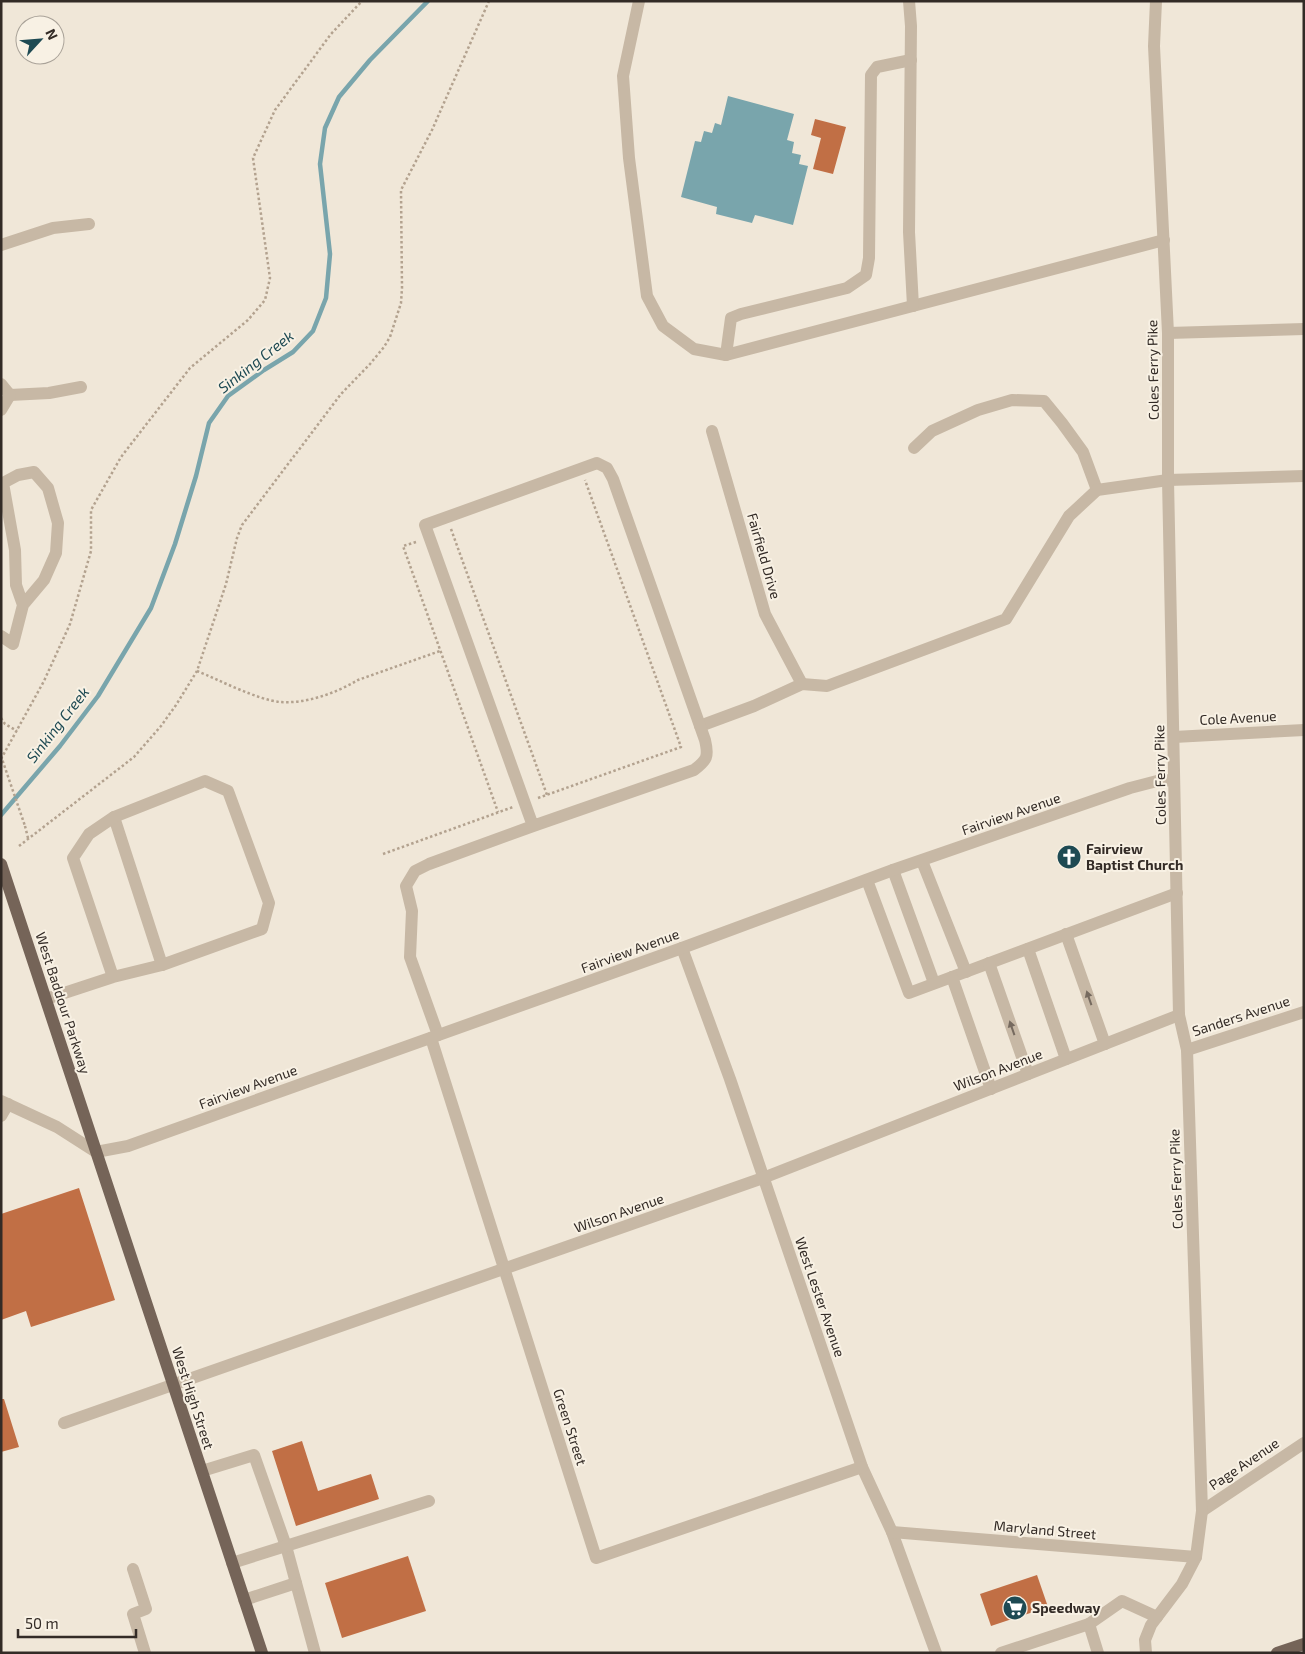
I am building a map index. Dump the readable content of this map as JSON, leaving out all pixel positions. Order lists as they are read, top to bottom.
{
  "streets": {
    "main road": ["West Baddour Parkway", "West High Street"],
    "street": [
      "Coles Ferry Pike",
      "Fairfield Drive",
      "Cole Avenue",
      "Fairview Avenue",
      "Sanders Avenue",
      "Wilson Avenue",
      "West Lester Avenue",
      "Green Street",
      "Page Avenue",
      "Maryland Street"
    ]
  },
  "crossings": [
    ["Coles Ferry Pike", "Cole Avenue"],
    ["Coles Ferry Pike", "Fairview Avenue"],
    ["Coles Ferry Pike", "Sanders Avenue"],
    ["Coles Ferry Pike", "Wilson Avenue"],
    ["Coles Ferry Pike", "Page Avenue"],
    ["Coles Ferry Pike", "Maryland Street"],
    ["Fairview Avenue", "West Baddour Parkway"],
    ["Fairview Avenue", "West Lester Avenue"],
    ["Fairview Avenue", "West High Street"],
    ["Fairview Avenue", "Green Street"],
    ["West Baddour Parkway", "West High Street"],
    ["Wilson Avenue", "West Lester Avenue"],
    ["Wilson Avenue", "West High Street"],
    ["Wilson Avenue", "Green Street"],
    ["West Lester Avenue", "Green Street"],
    ["West Lester Avenue", "Maryland Street"]
  ],
  "water": ["Sinking Creek"],
  "places": {
    "church": ["Fairview Baptist Church"],
    "supermarket": ["Speedway"]
  },
  "scale_bar": "50 m",
  "north": "top right"
}
